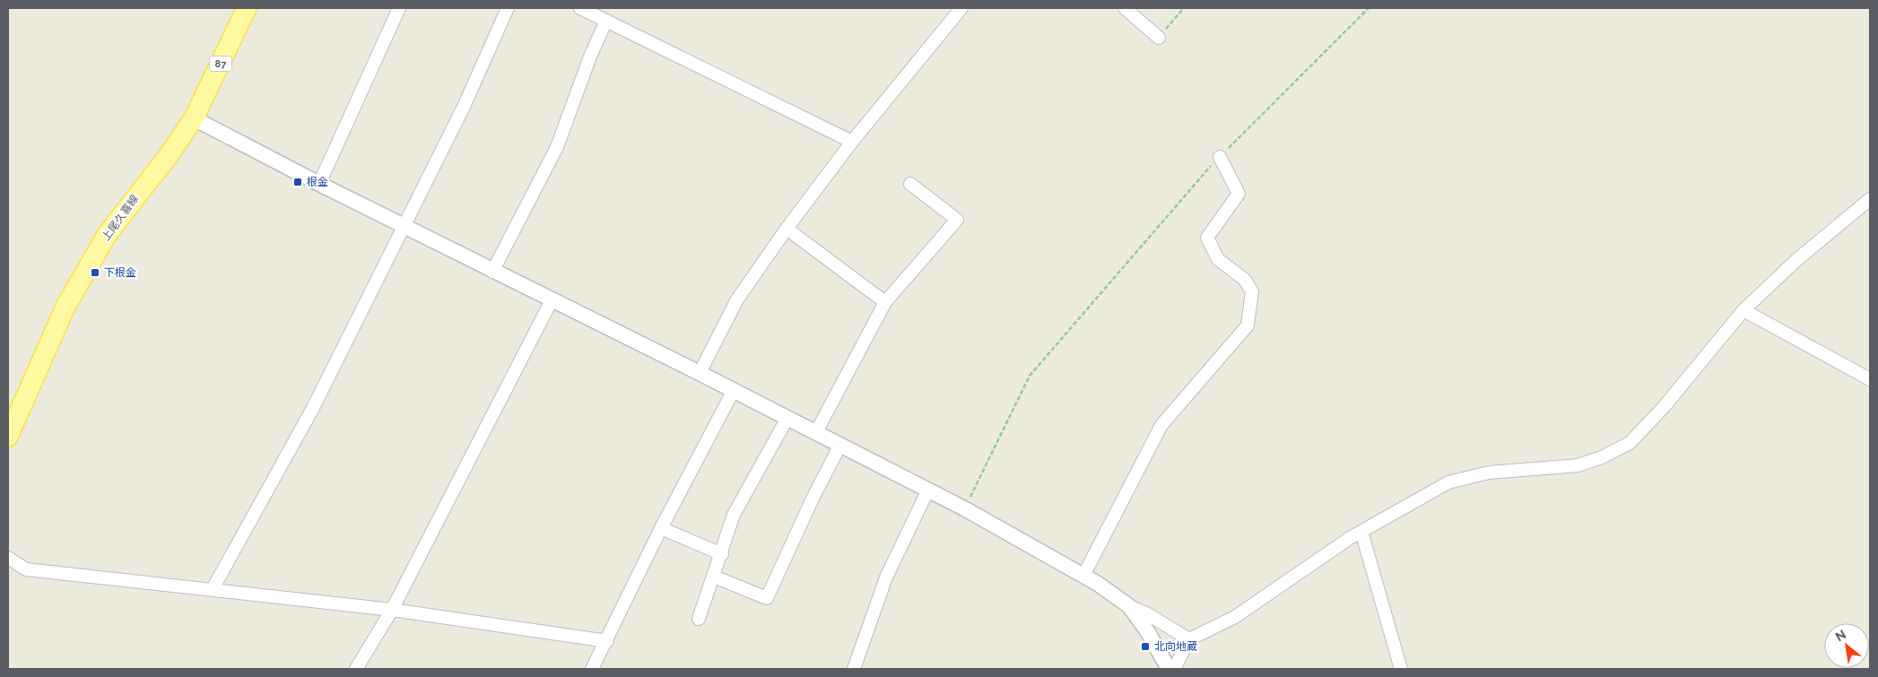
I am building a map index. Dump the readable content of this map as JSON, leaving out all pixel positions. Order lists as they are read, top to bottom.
{
  "streets": {
    "main road": ["87", "上尾久喜線"]
  },
  "places": {
    "transit": ["根金", "下根金", "北向地蔵"]
  },
  "north": "top left"
}
